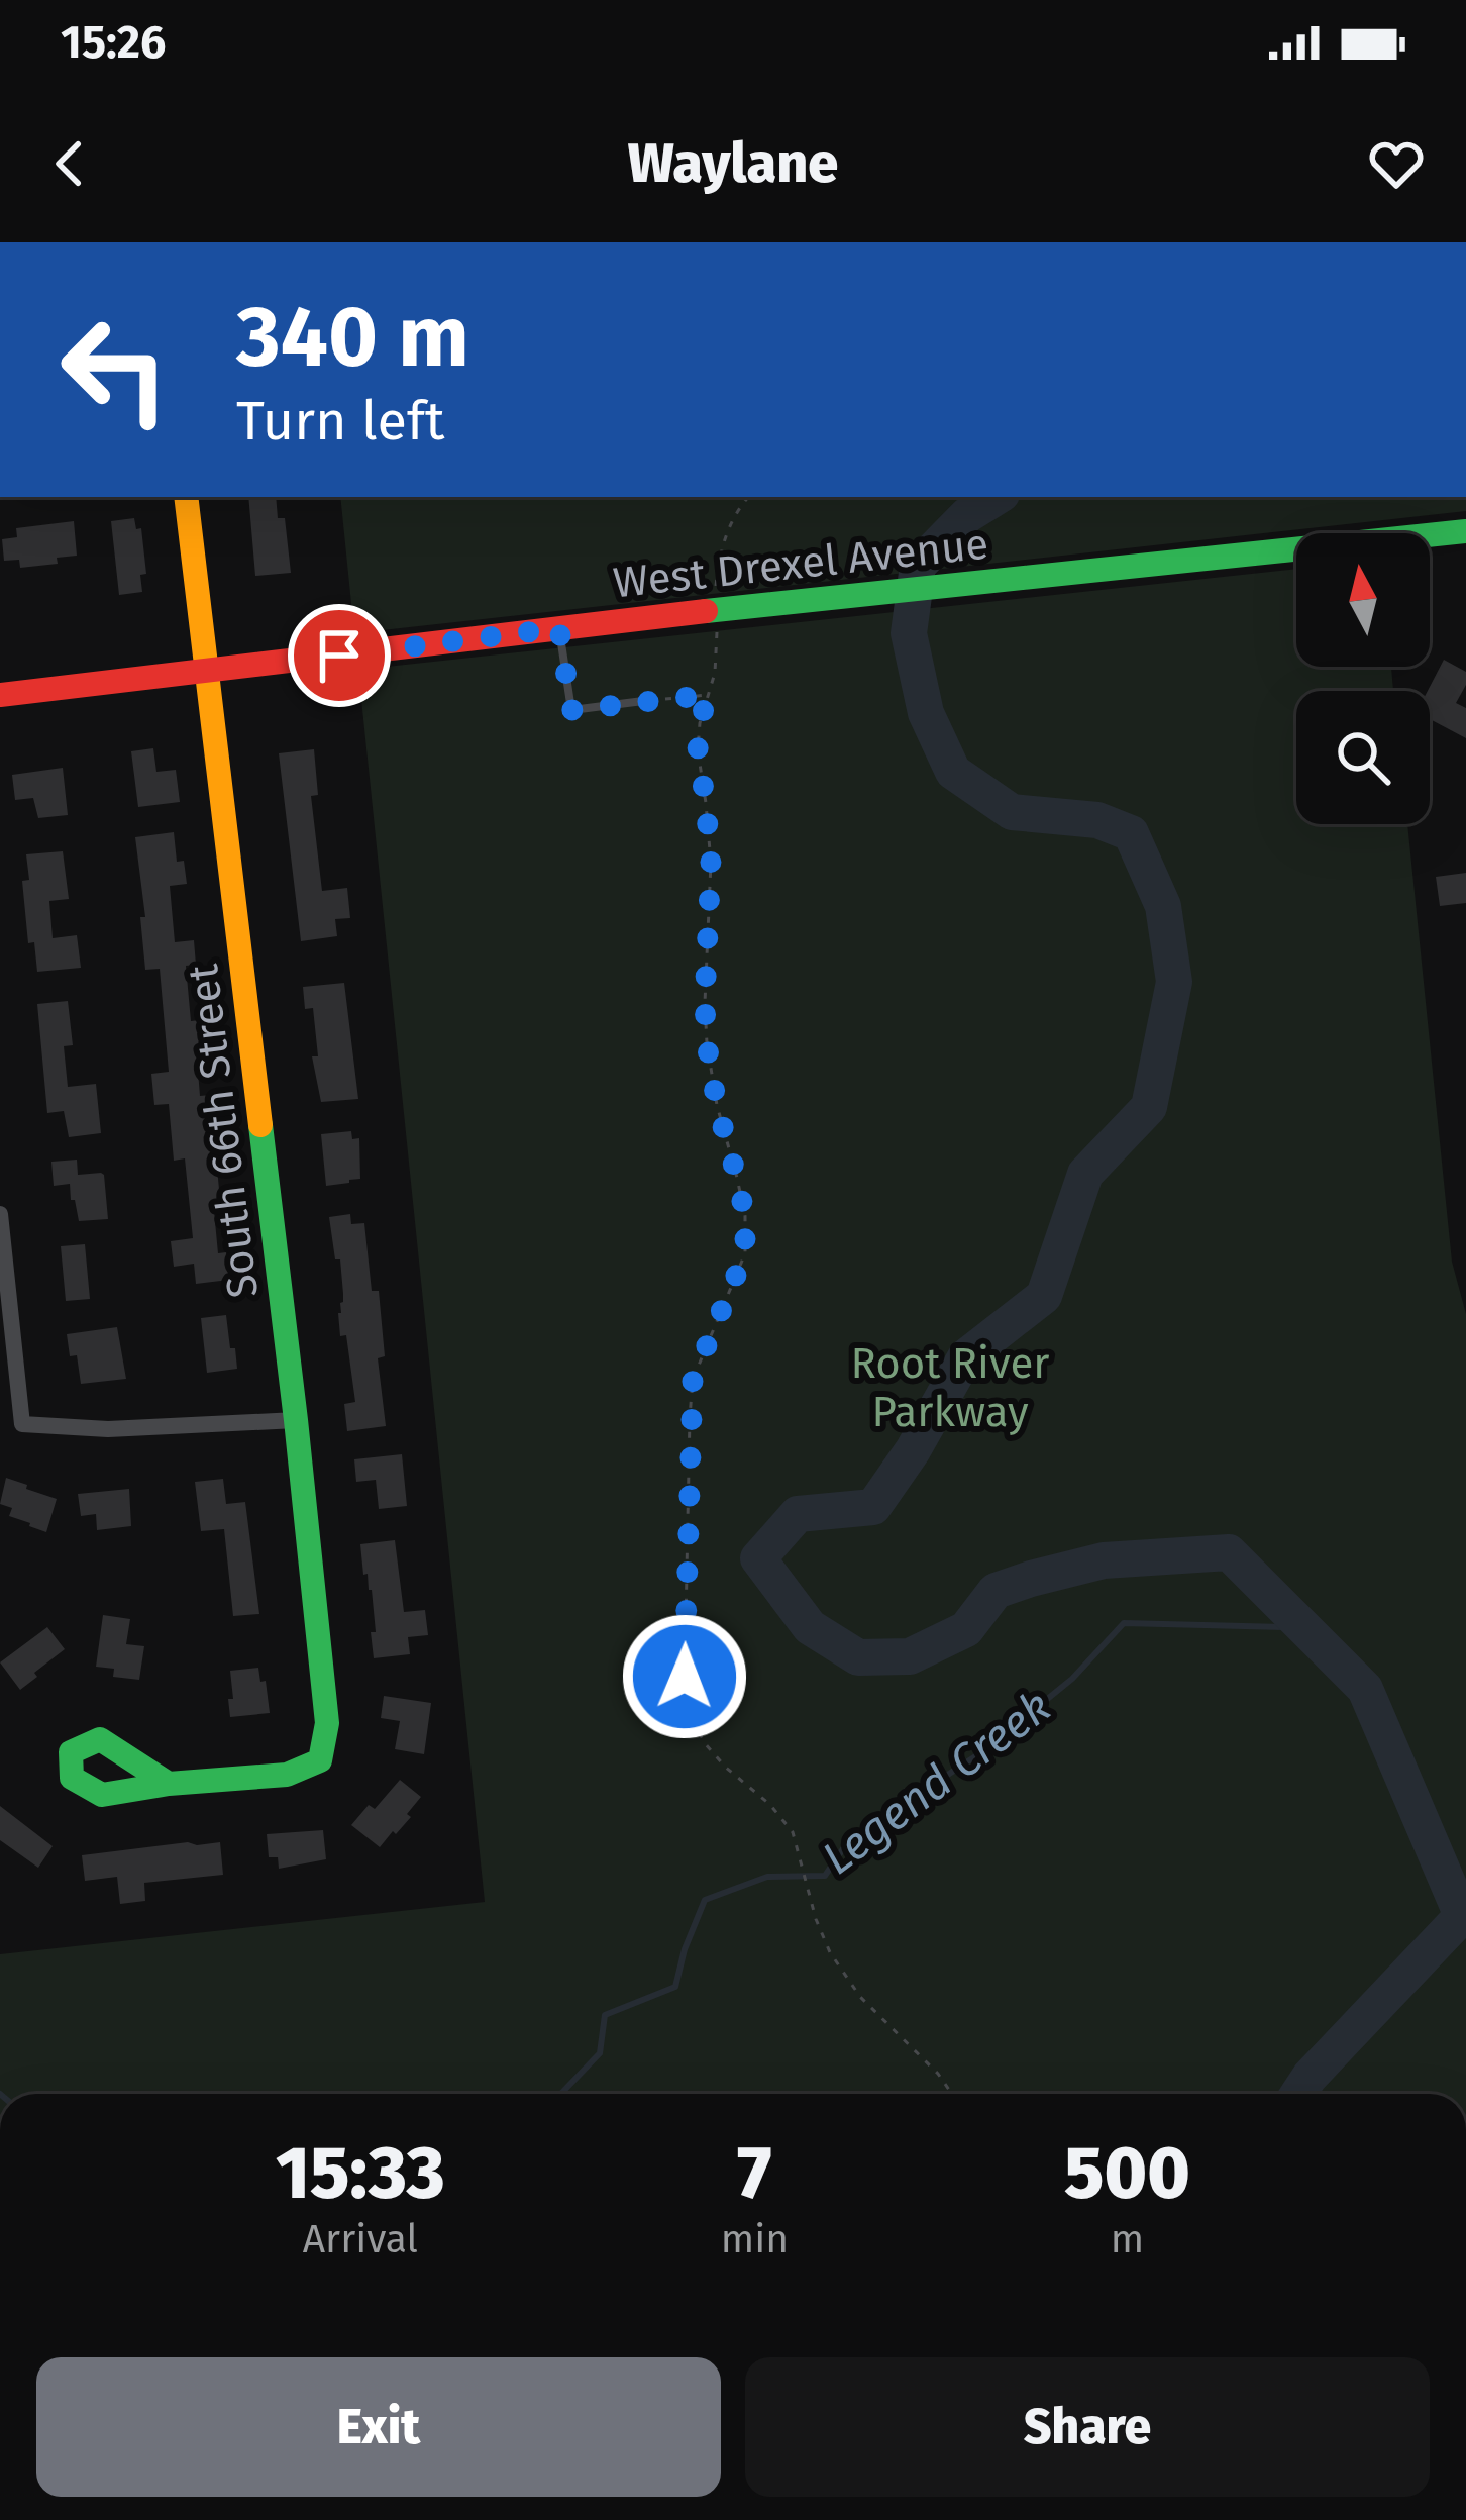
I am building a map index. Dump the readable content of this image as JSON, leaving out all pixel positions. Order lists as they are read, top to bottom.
{
  "streets": {
    "street": ["West Drexel Avenue", "South 66th Street"]
  },
  "crossings": [
    ["West Drexel Avenue", "South 66th Street"]
  ],
  "water": ["Legend Creek"],
  "parks": ["Root River Parkway"],
  "north": "top",
  "page": {
    "status": "15:26",
    "header": "Waylane",
    "turn": ["340 m", "Turn left"],
    "eta": [
      "15:33",
      "Arrival",
      "7",
      "min",
      "500",
      "m"
    ],
    "buttons": ["Exit", "Share"]
  }
}
